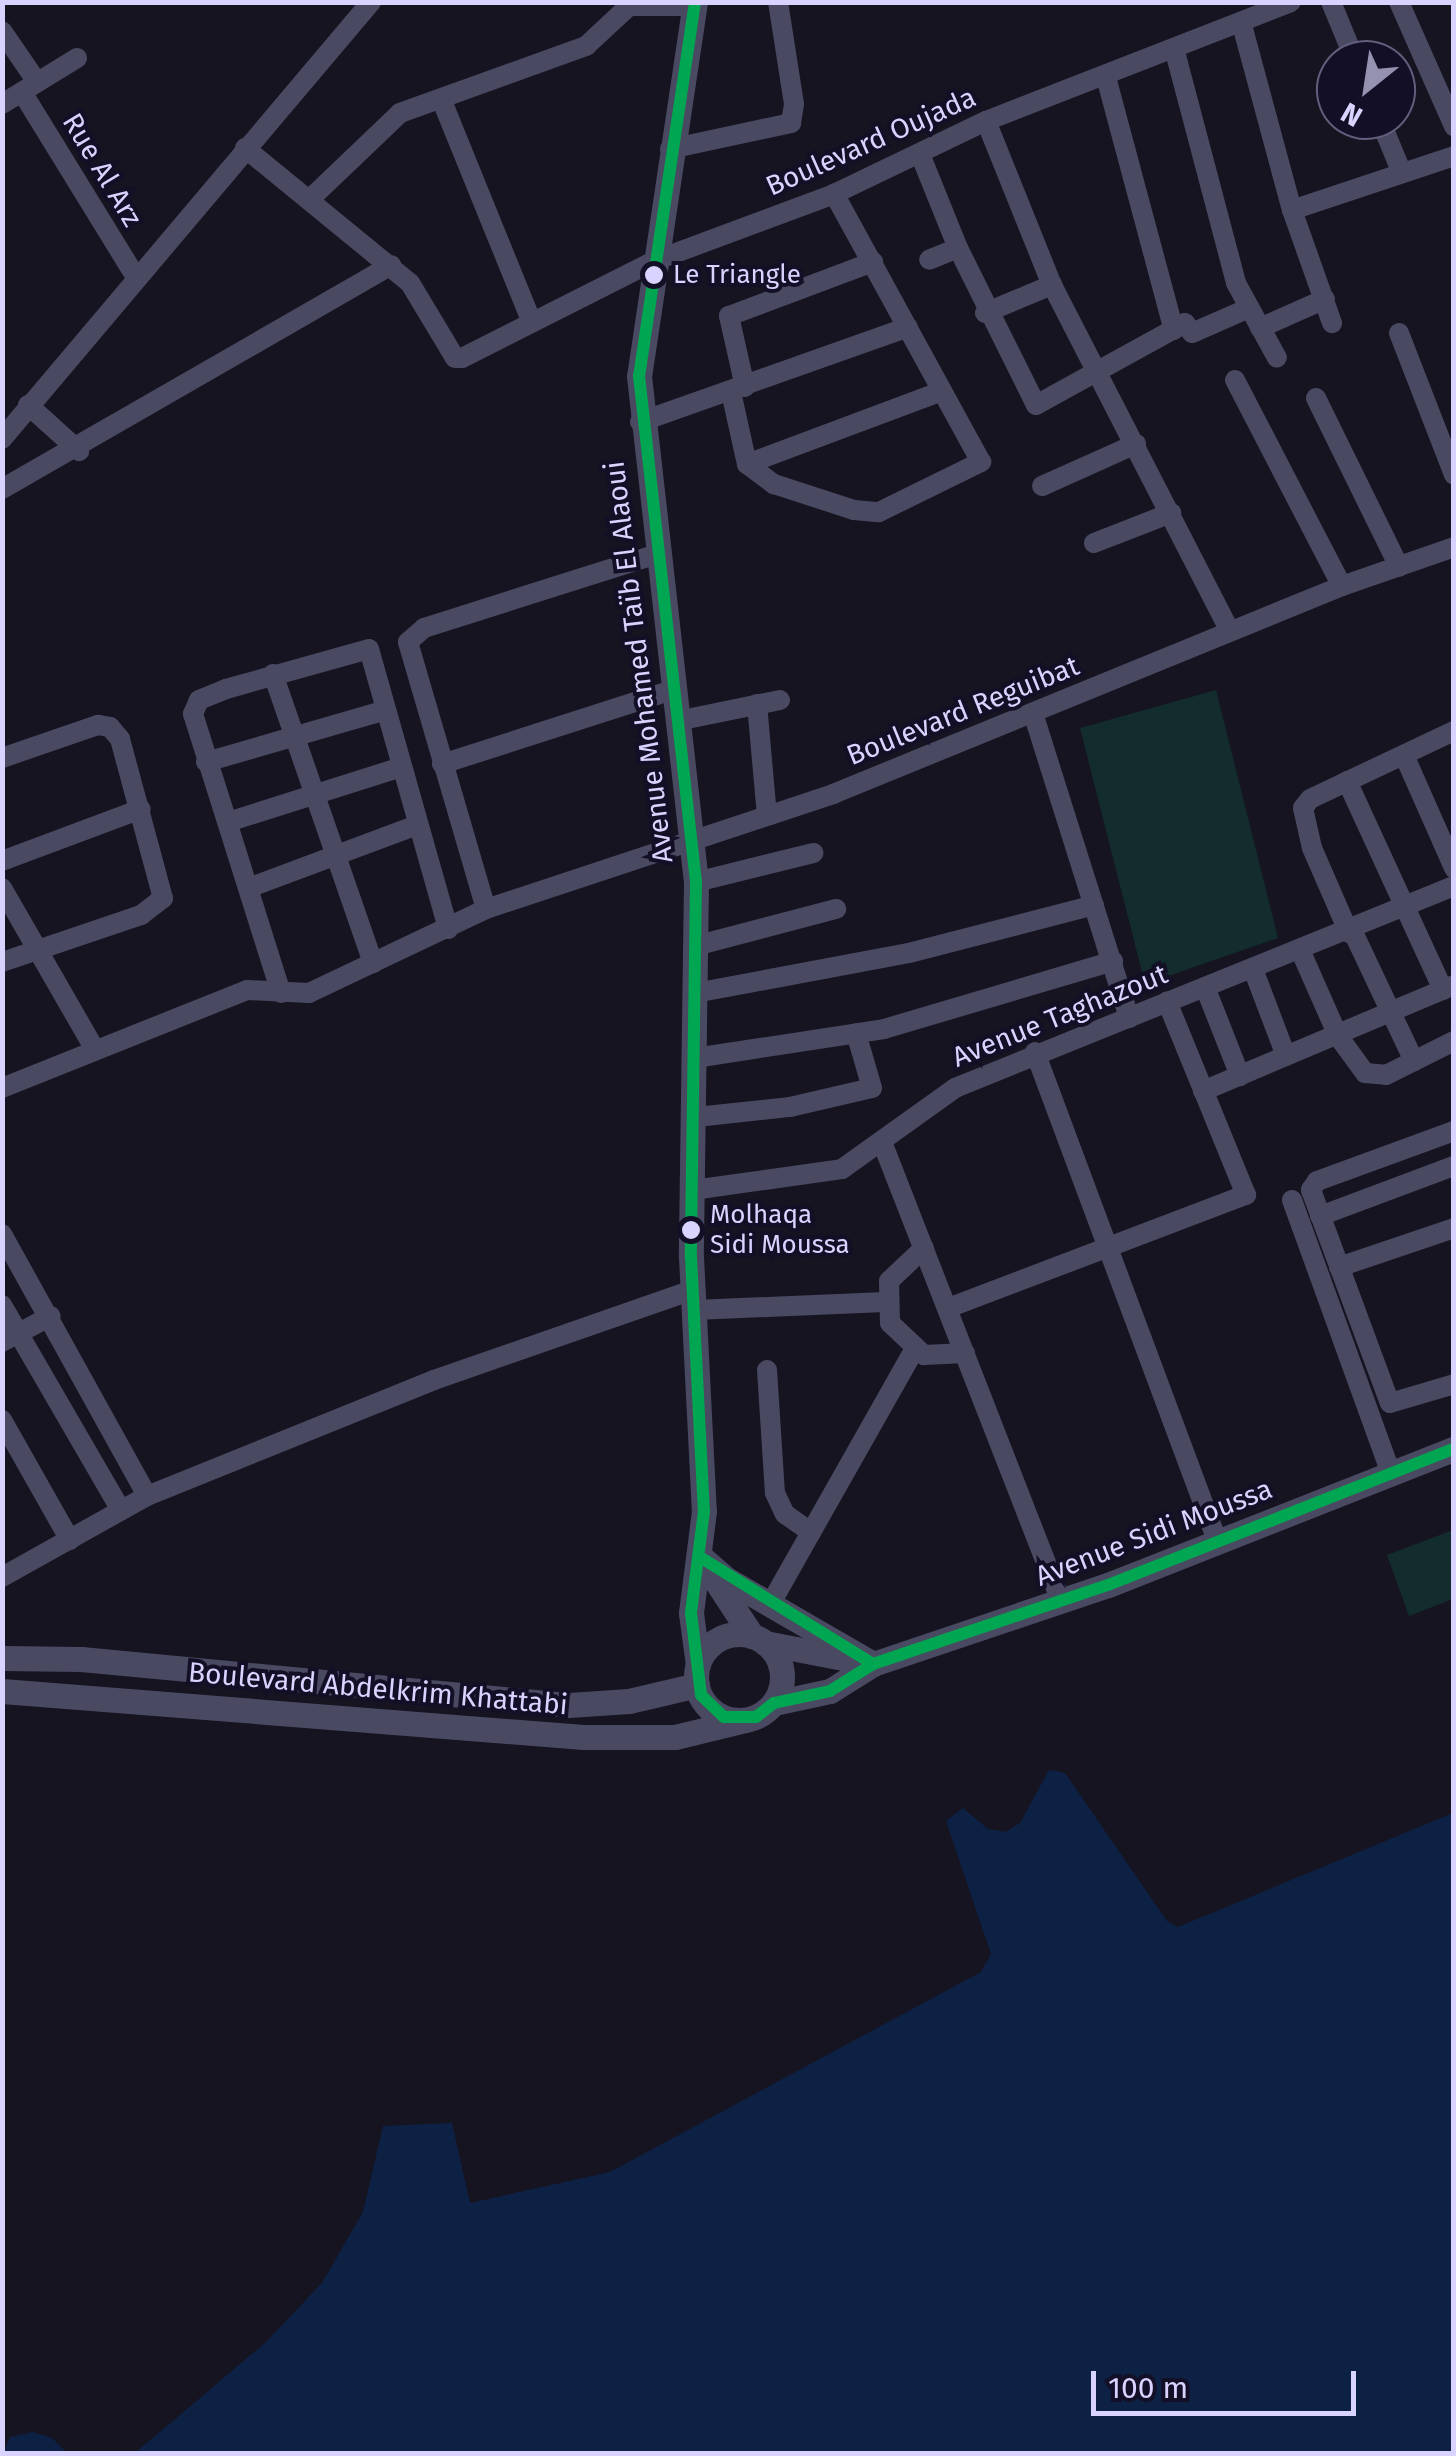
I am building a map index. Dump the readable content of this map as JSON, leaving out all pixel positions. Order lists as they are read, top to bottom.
{
  "streets": {
    "street": [
      "Boulevard Oujada",
      "Rue Al Arz",
      "Avenue Mohamed Taïb El Alaoui",
      "Boulevard Reguibat",
      "Avenue Taghazout",
      "Avenue Sidi Moussa",
      "Boulevard Abdelkrim Khattabi"
    ]
  },
  "crossings": [
    ["Boulevard Oujada", "Avenue Mohamed Taïb El Alaoui"],
    ["Avenue Mohamed Taïb El Alaoui", "Boulevard Reguibat"],
    ["Avenue Mohamed Taïb El Alaoui", "Avenue Taghazout"],
    ["Avenue Mohamed Taïb El Alaoui", "Avenue Sidi Moussa"],
    ["Avenue Mohamed Taïb El Alaoui", "Boulevard Abdelkrim Khattabi"],
    ["Avenue Sidi Moussa", "Boulevard Abdelkrim Khattabi"]
  ],
  "places": ["Le Triangle", "Molhaqa Sidi Moussa"],
  "scale_bar": "100 m",
  "north": "bottom left"
}
